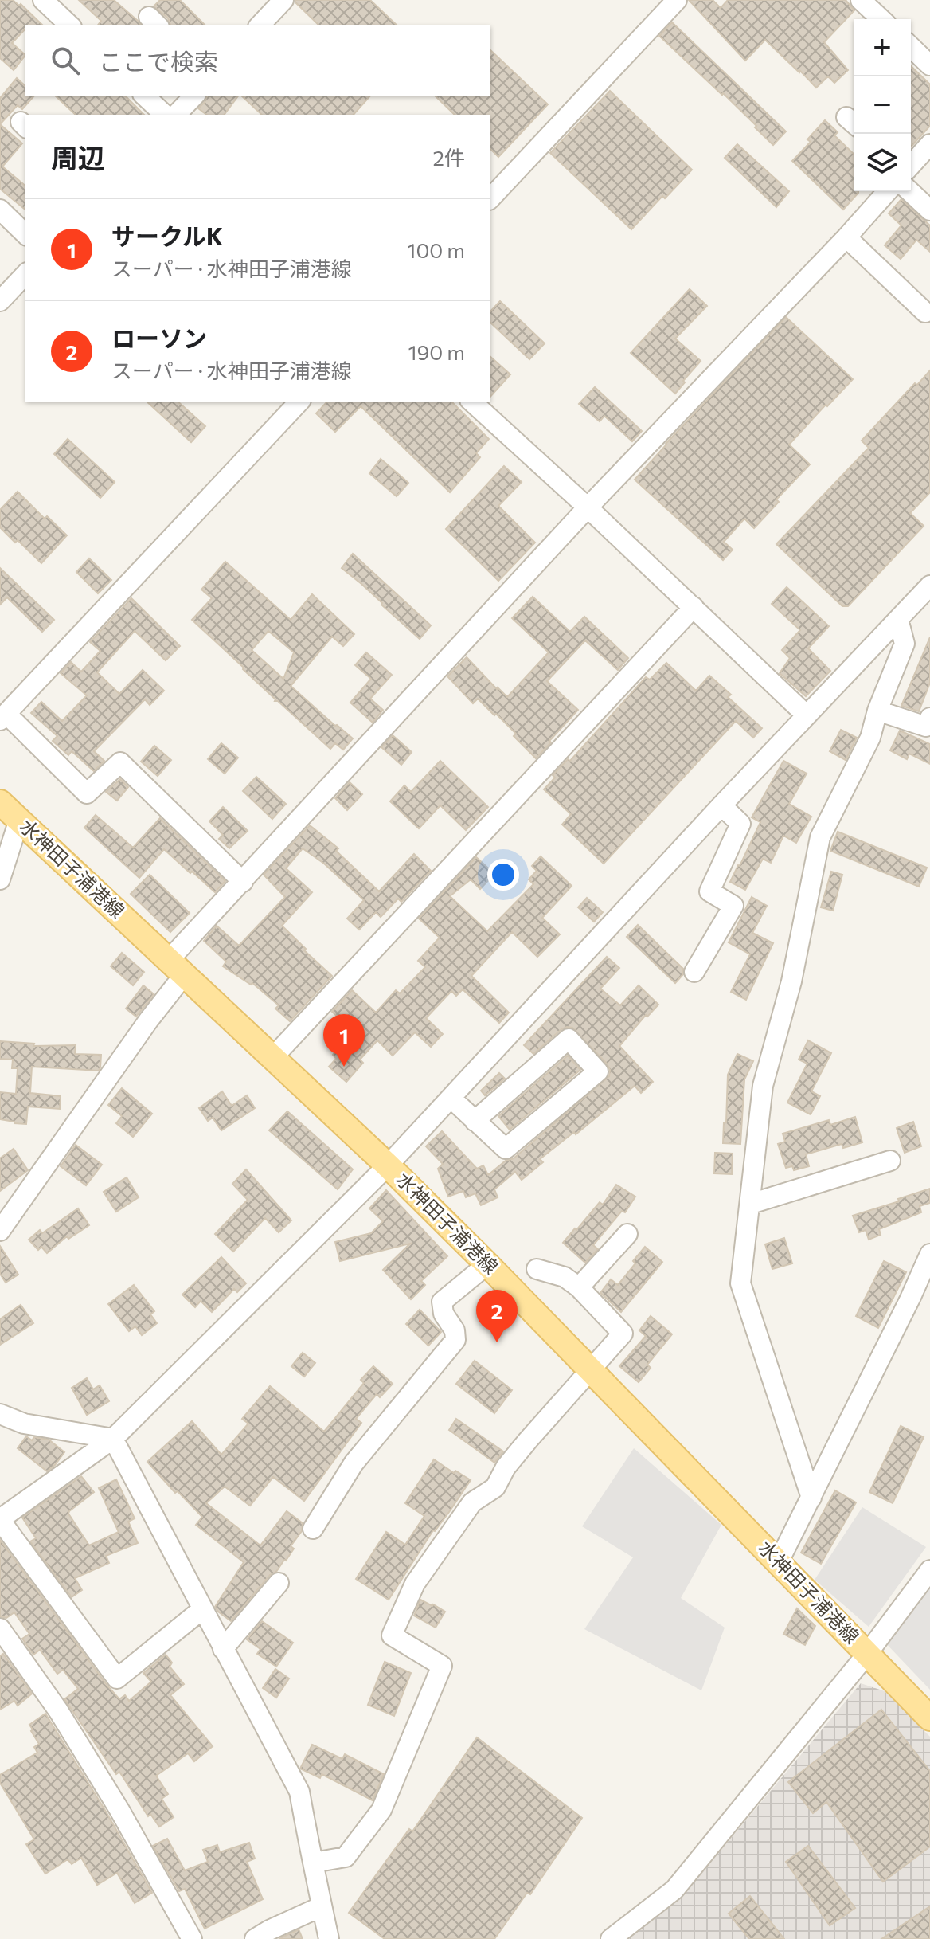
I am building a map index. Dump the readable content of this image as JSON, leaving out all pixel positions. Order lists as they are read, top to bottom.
{
  "streets": {
    "main road": ["水神田子浦港線"]
  },
  "page": {
    "map_buttons": ["+", "−"],
    "search": "ここで検索",
    "heading": ["周辺", "2件"],
    "list": [
      {
        "mark": "1",
        "name": "サークルK",
        "note": "スーパー · 水神田子浦港線",
        "value": "100 m"
      },
      {
        "mark": "2",
        "name": "ローソン",
        "note": "スーパー · 水神田子浦港線",
        "value": "190 m"
      }
    ],
    "pins": ["1", "2"]
  }
}
